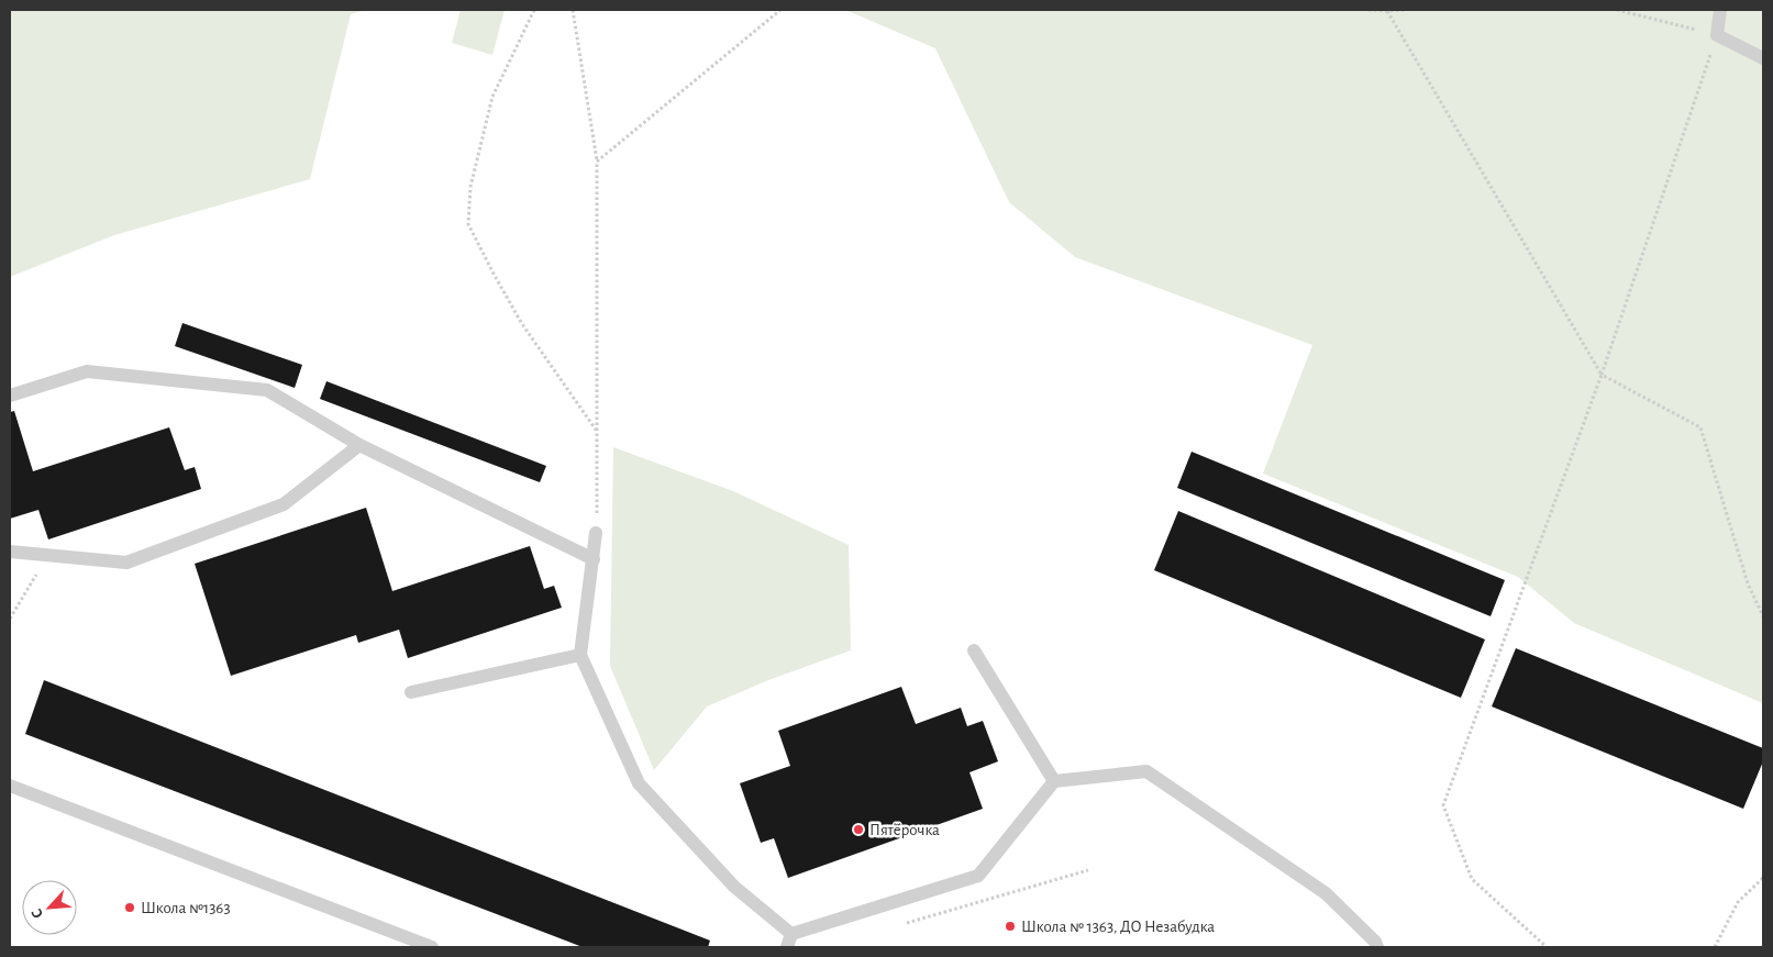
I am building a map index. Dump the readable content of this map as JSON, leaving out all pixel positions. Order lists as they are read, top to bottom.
{
  "places": ["Пятёрочка", "Школа №1363", "Школа № 1363, ДО Незабудка"],
  "north": "bottom left"
}
